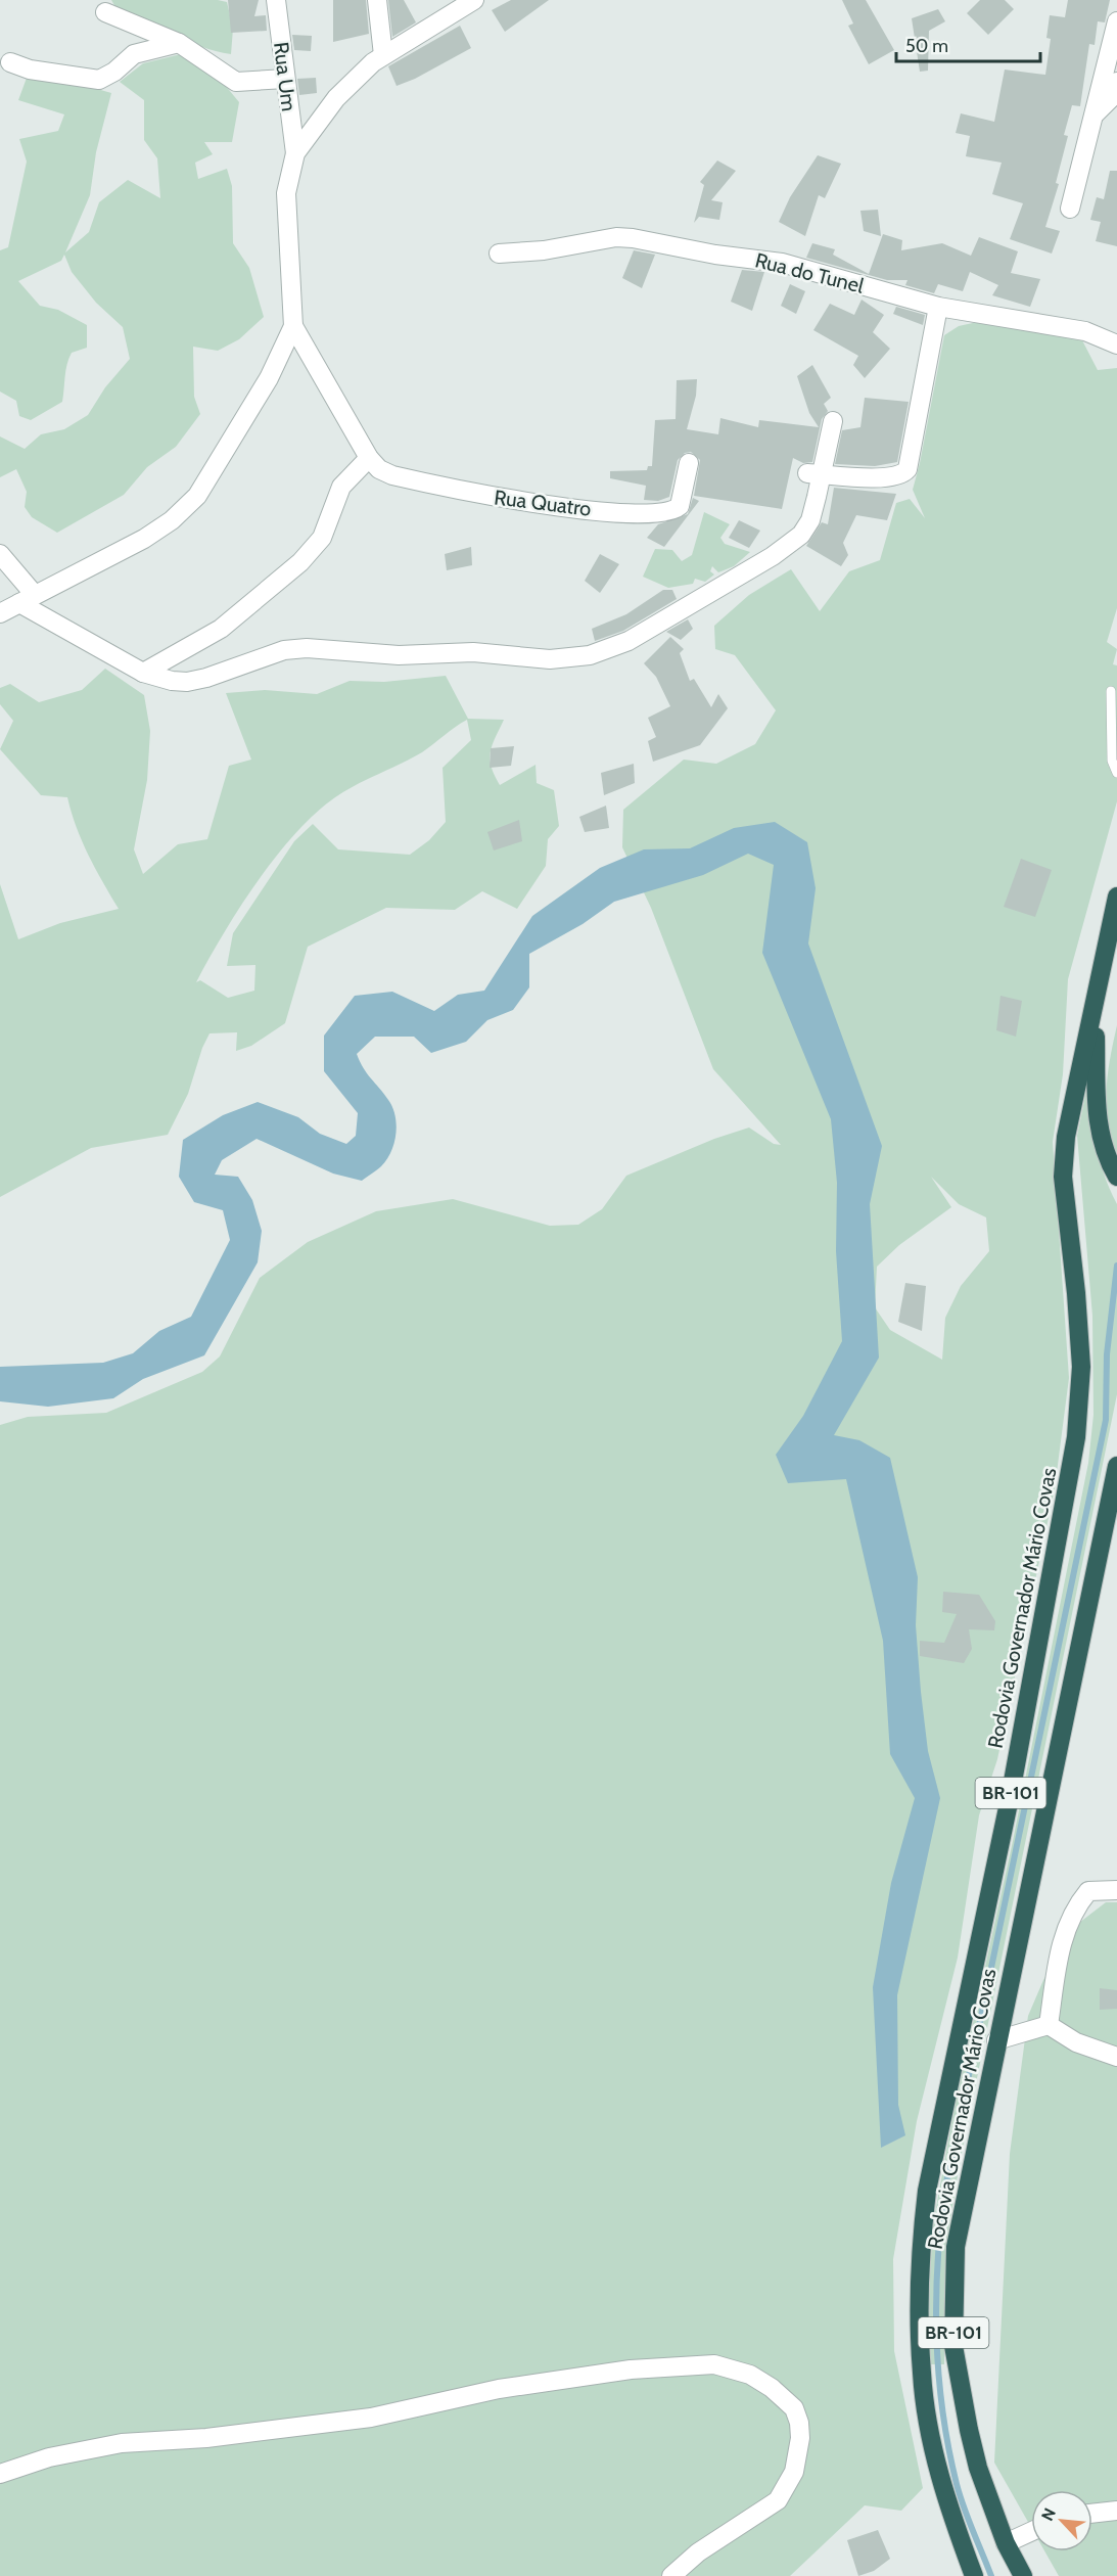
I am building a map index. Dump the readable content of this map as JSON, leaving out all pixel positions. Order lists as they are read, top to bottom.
{
  "streets": {
    "highway": ["Rodovia Governador Mário Covas", "BR-101"],
    "street": ["Rua Um", "Rua do Tunel", "Rua Quatro"]
  },
  "scale_bar": "50 m",
  "north": "top left"
}
